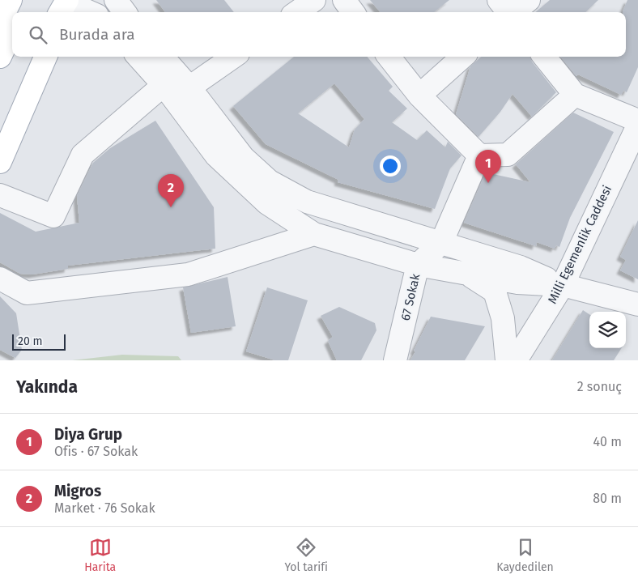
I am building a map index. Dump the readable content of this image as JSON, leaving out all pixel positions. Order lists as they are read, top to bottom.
{
  "streets": {
    "street": ["Milli Egemenlik Caddesi", "67 Sokak"]
  },
  "scale_bar": "20 m",
  "page": {
    "search": "Burada ara",
    "pins": ["1", "2"],
    "scale": "20 m",
    "heading": ["Yakında", "2 sonuç"],
    "list": [
      {
        "mark": "1",
        "name": "Diya Grup",
        "note": "Ofis · 67 Sokak",
        "value": "40 m"
      },
      {
        "mark": "2",
        "name": "Migros",
        "note": "Market · 76 Sokak",
        "value": "80 m"
      }
    ],
    "nav": ["Harita", "Yol tarifi", "Kaydedilen"]
  }
}
